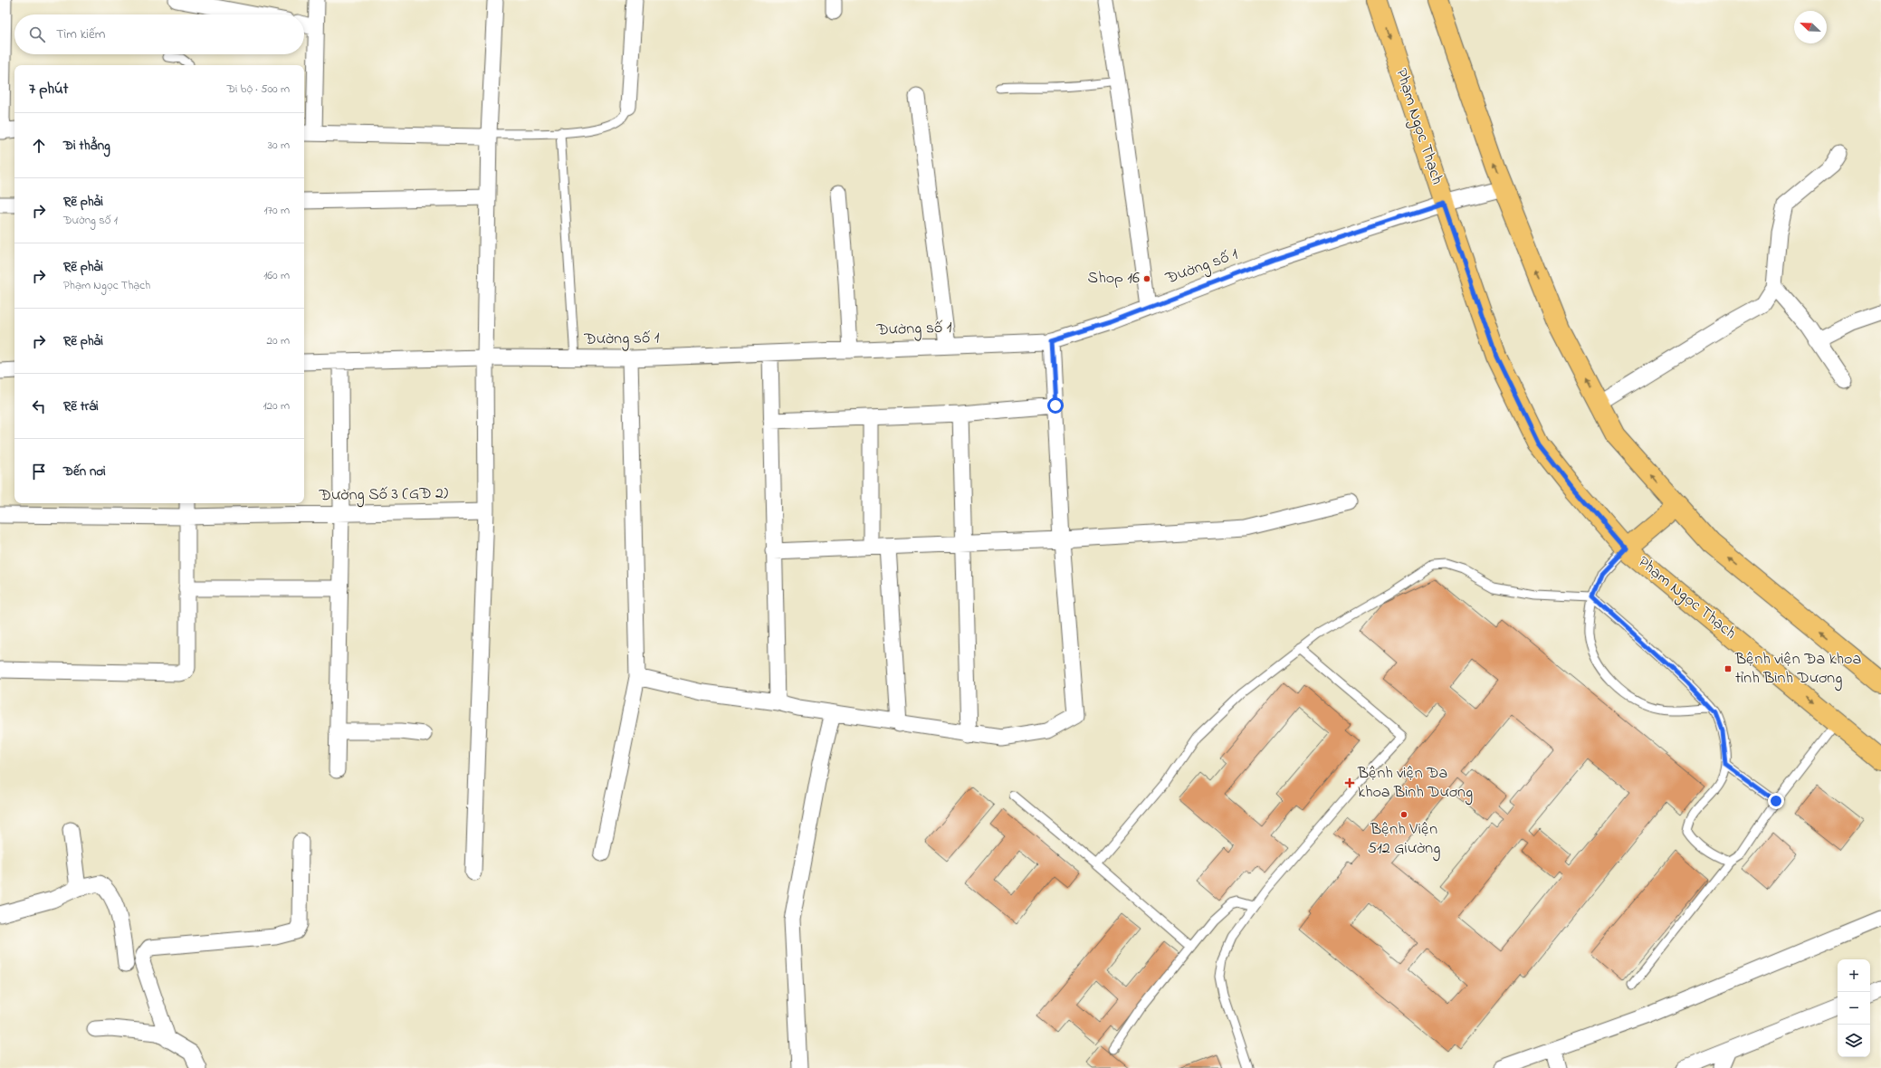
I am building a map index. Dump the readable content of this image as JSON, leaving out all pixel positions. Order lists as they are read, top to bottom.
{
  "streets": {
    "main road": ["Phạm Ngọc Thạch"],
    "street": ["Đường số 1", "Đường Số 3 (GĐ 2)"]
  },
  "crossings": [
    ["Phạm Ngọc Thạch", "Đường số 1"]
  ],
  "places": {
    "other": ["Shop 16", "Bệnh Viện 512 Giường"],
    "transit": ["Bệnh viện Đa khoa tỉnh Bình Dương"],
    "health": ["Bệnh viện Đa khoa Bình Dương"]
  },
  "north": "top left",
  "page": {
    "search": "Tìm kiếm",
    "heading": ["7 phút", "Đi bộ · 500 m"],
    "list": [
      ["Đi thẳng", "30 m"],
      ["Rẽ phải", "Đường số 1", "170 m"],
      ["Rẽ phải", "Phạm Ngọc Thạch", "160 m"],
      ["Rẽ phải", "20 m"],
      ["Rẽ trái", "120 m"],
      "Đến nơi"
    ],
    "map_buttons": ["+", "−"]
  }
}
